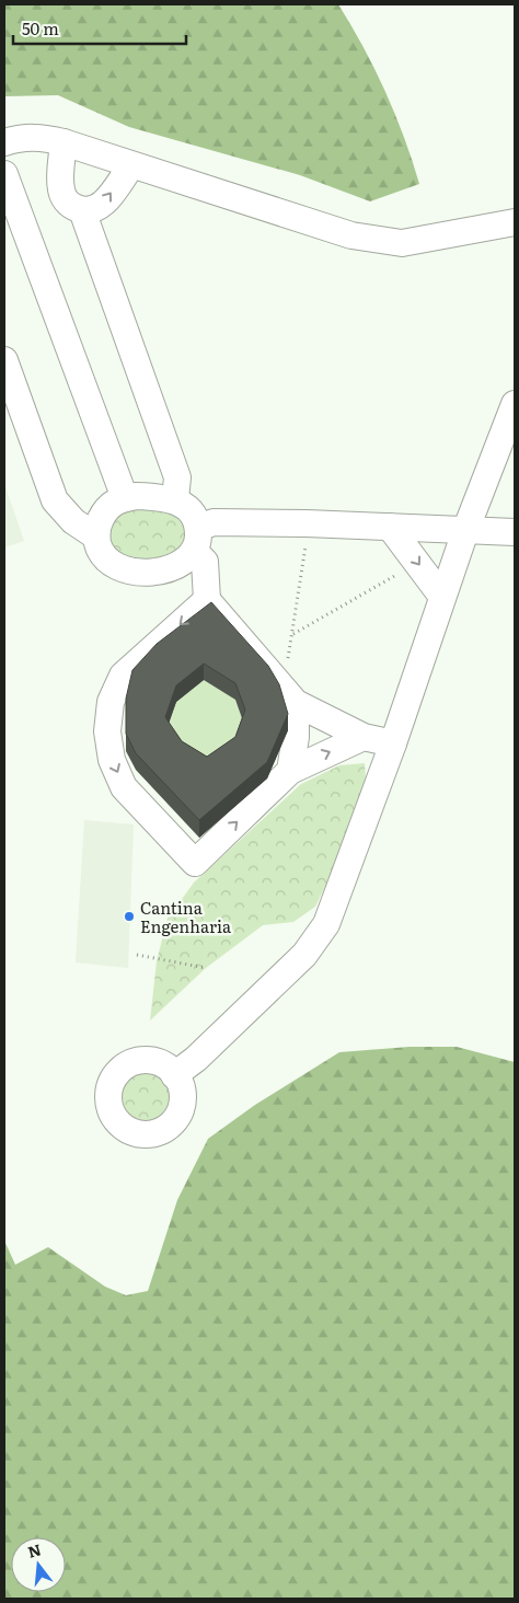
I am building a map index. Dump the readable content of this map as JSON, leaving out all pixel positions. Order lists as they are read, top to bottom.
{
  "places": ["Cantina Engenharia"],
  "scale_bar": "50 m",
  "north": "top"
}
